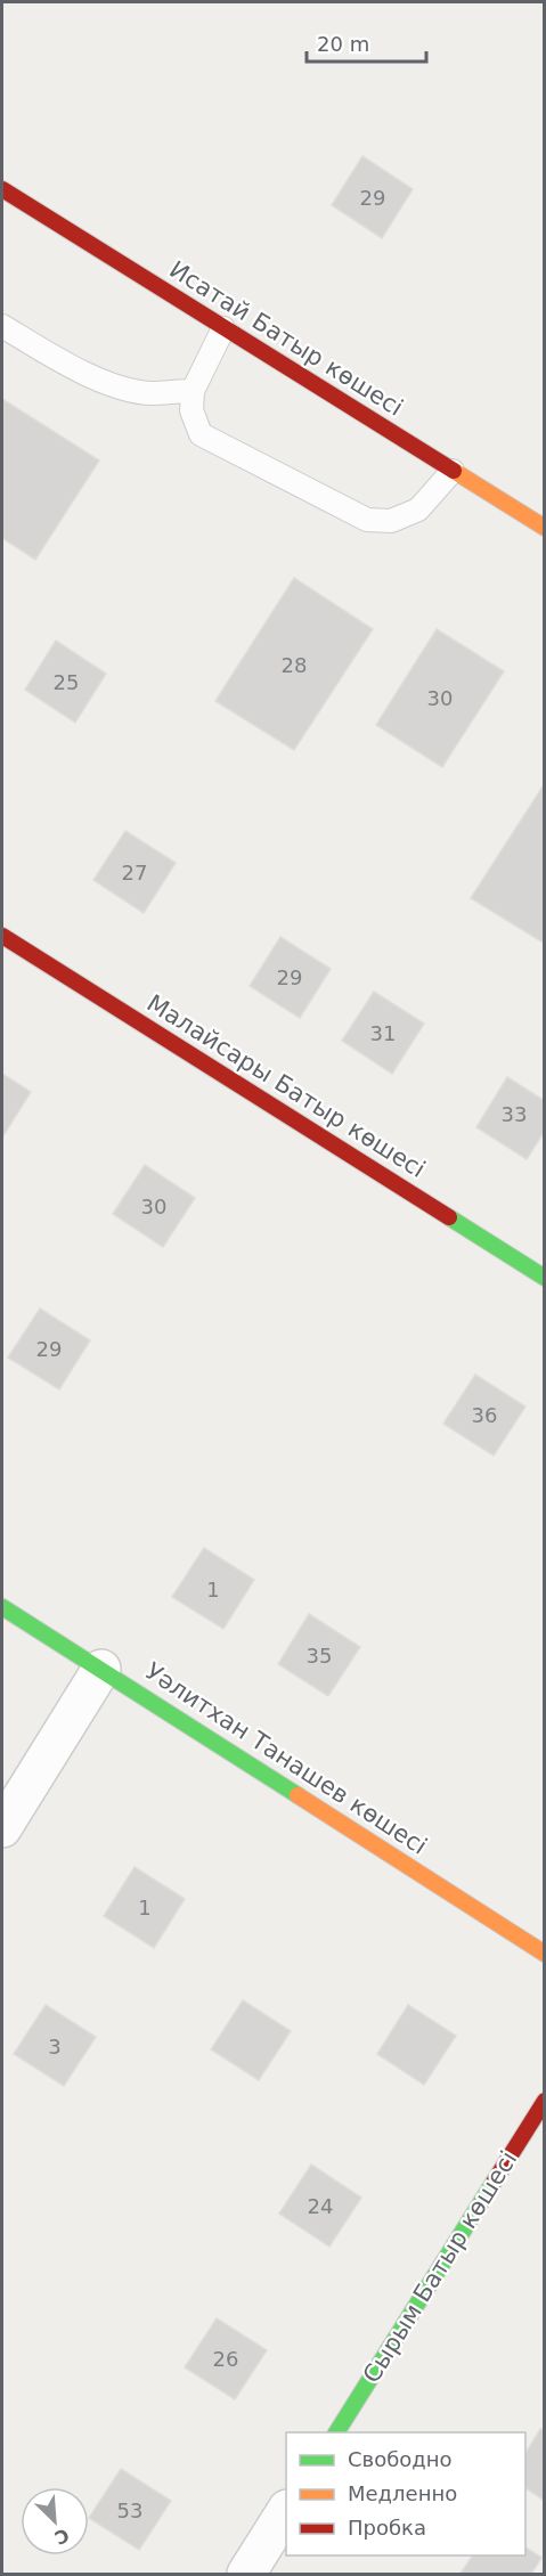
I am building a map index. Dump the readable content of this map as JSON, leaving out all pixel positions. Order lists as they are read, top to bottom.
{
  "streets": {
    "street": [
      "Исатай Батыр көшесі",
      "Малайсары Батыр көшесі",
      "Уәлитхан Танашев көшесі",
      "Сырым Батыр көшесі"
    ]
  },
  "house_numbers": [
    "29",
    "28",
    "25",
    "30",
    "27",
    "29",
    "31",
    "33",
    "30",
    "29",
    "36",
    "1",
    "35",
    "1",
    "3",
    "24",
    "26",
    "53"
  ],
  "legend": ["Свободно", "Медленно", "Пробка"],
  "scale_bar": "20 m",
  "north": "bottom right"
}
